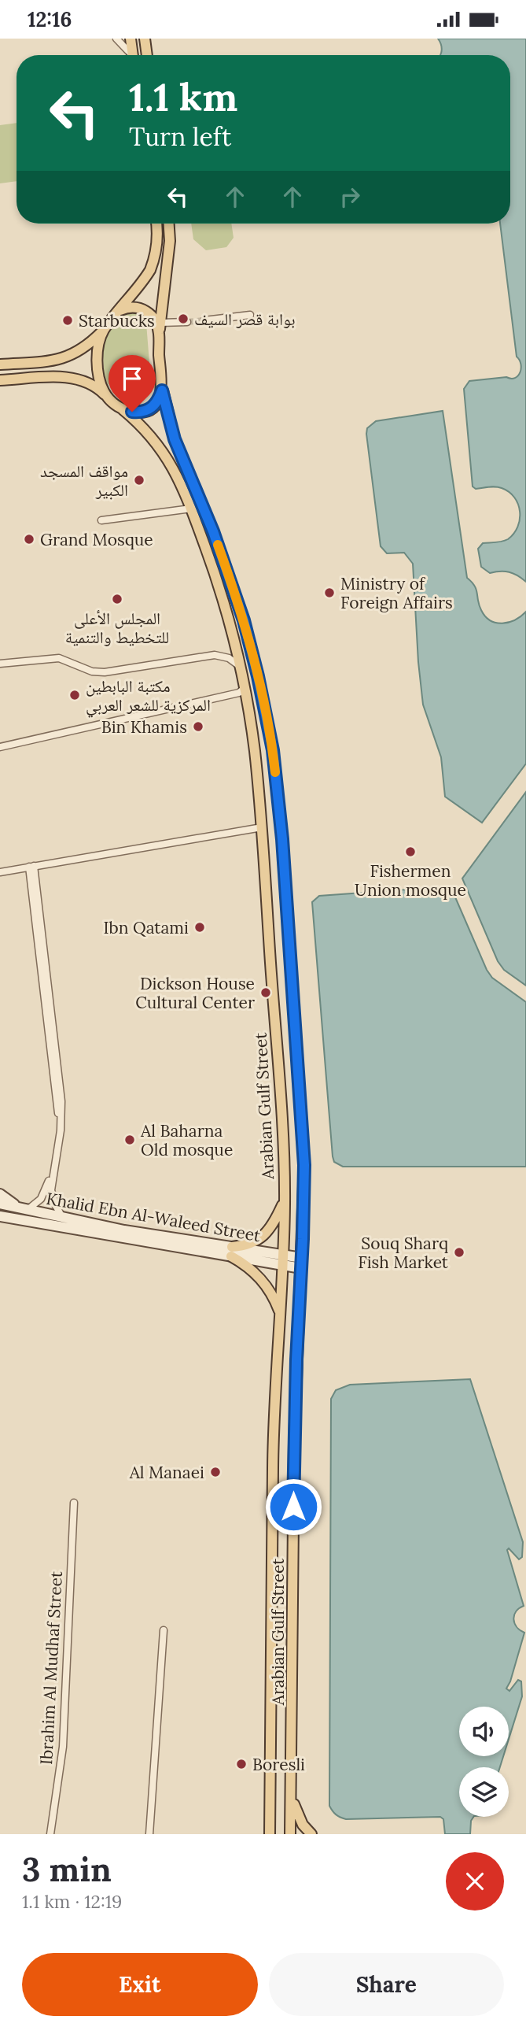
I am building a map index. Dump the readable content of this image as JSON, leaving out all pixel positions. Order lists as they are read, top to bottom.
{
  "streets": {
    "main road": ["Arabian Gulf Street", "Khalid Ebn Al-Waleed Street"],
    "street": ["Ibrahim Al Mudhaf Street"]
  },
  "crossings": [
    ["Arabian Gulf Street", "Khalid Ebn Al-Waleed Street"]
  ],
  "places": [
    "بوابة قصر السيف",
    "Starbucks",
    "مواقف المسجد الكبير",
    "Grand Mosque",
    "Ministry of Foreign Affairs",
    "المجلس الأعلى للتخطيط والتنمية",
    "مكتبة البابطين المركزية للشعر العربي",
    "Bin Khamis",
    "Fishermen Union mosque",
    "Ibn Qatami",
    "Dickson House Cultural Center",
    "Al Baharna Old mosque",
    "Souq Sharq Fish Market",
    "Al Manaei",
    "Boresli"
  ],
  "page": {
    "status": "12:16",
    "turn": ["1.1 km", "Turn left"],
    "heading": ["3 min", "1.1 km · 12:19"],
    "buttons": ["Exit", "Share"]
  }
}
